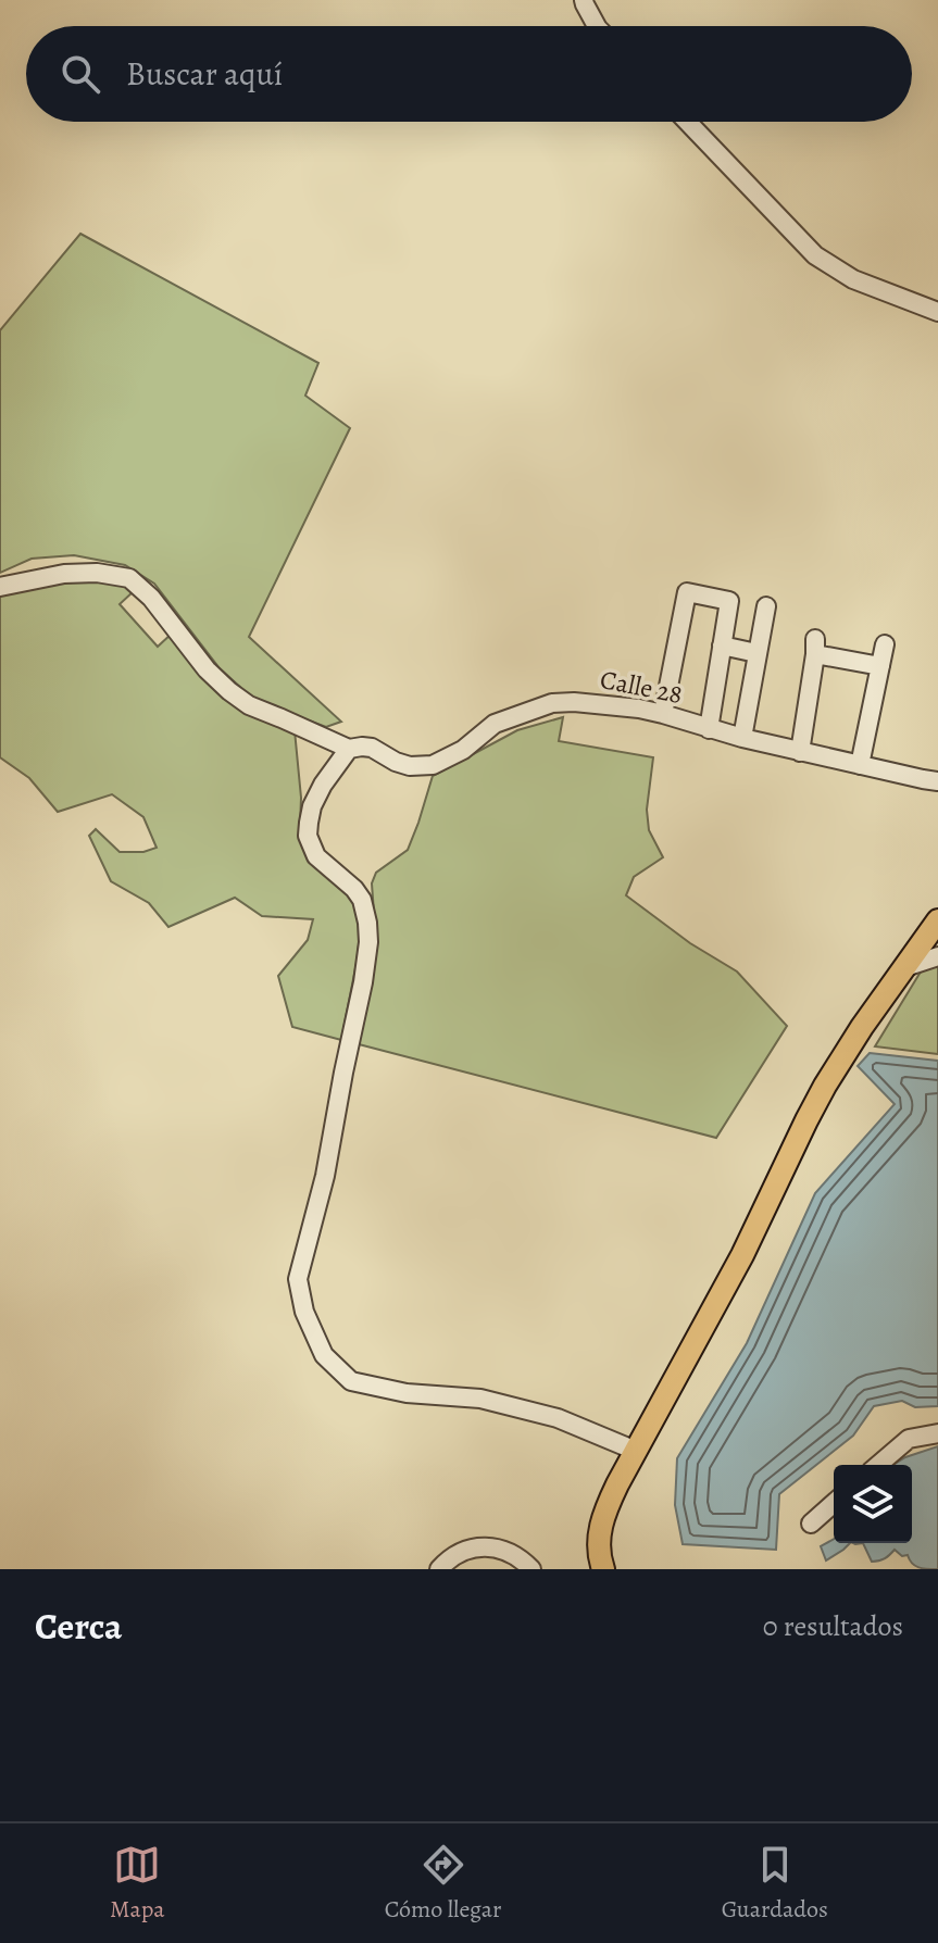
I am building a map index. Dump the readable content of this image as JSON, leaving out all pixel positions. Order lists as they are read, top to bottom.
{
  "streets": {
    "street": ["Calle 28"]
  },
  "page": {
    "search": "Buscar aquí",
    "heading": ["Cerca", "0 resultados"],
    "nav": ["Mapa", "Cómo llegar", "Guardados"]
  }
}
